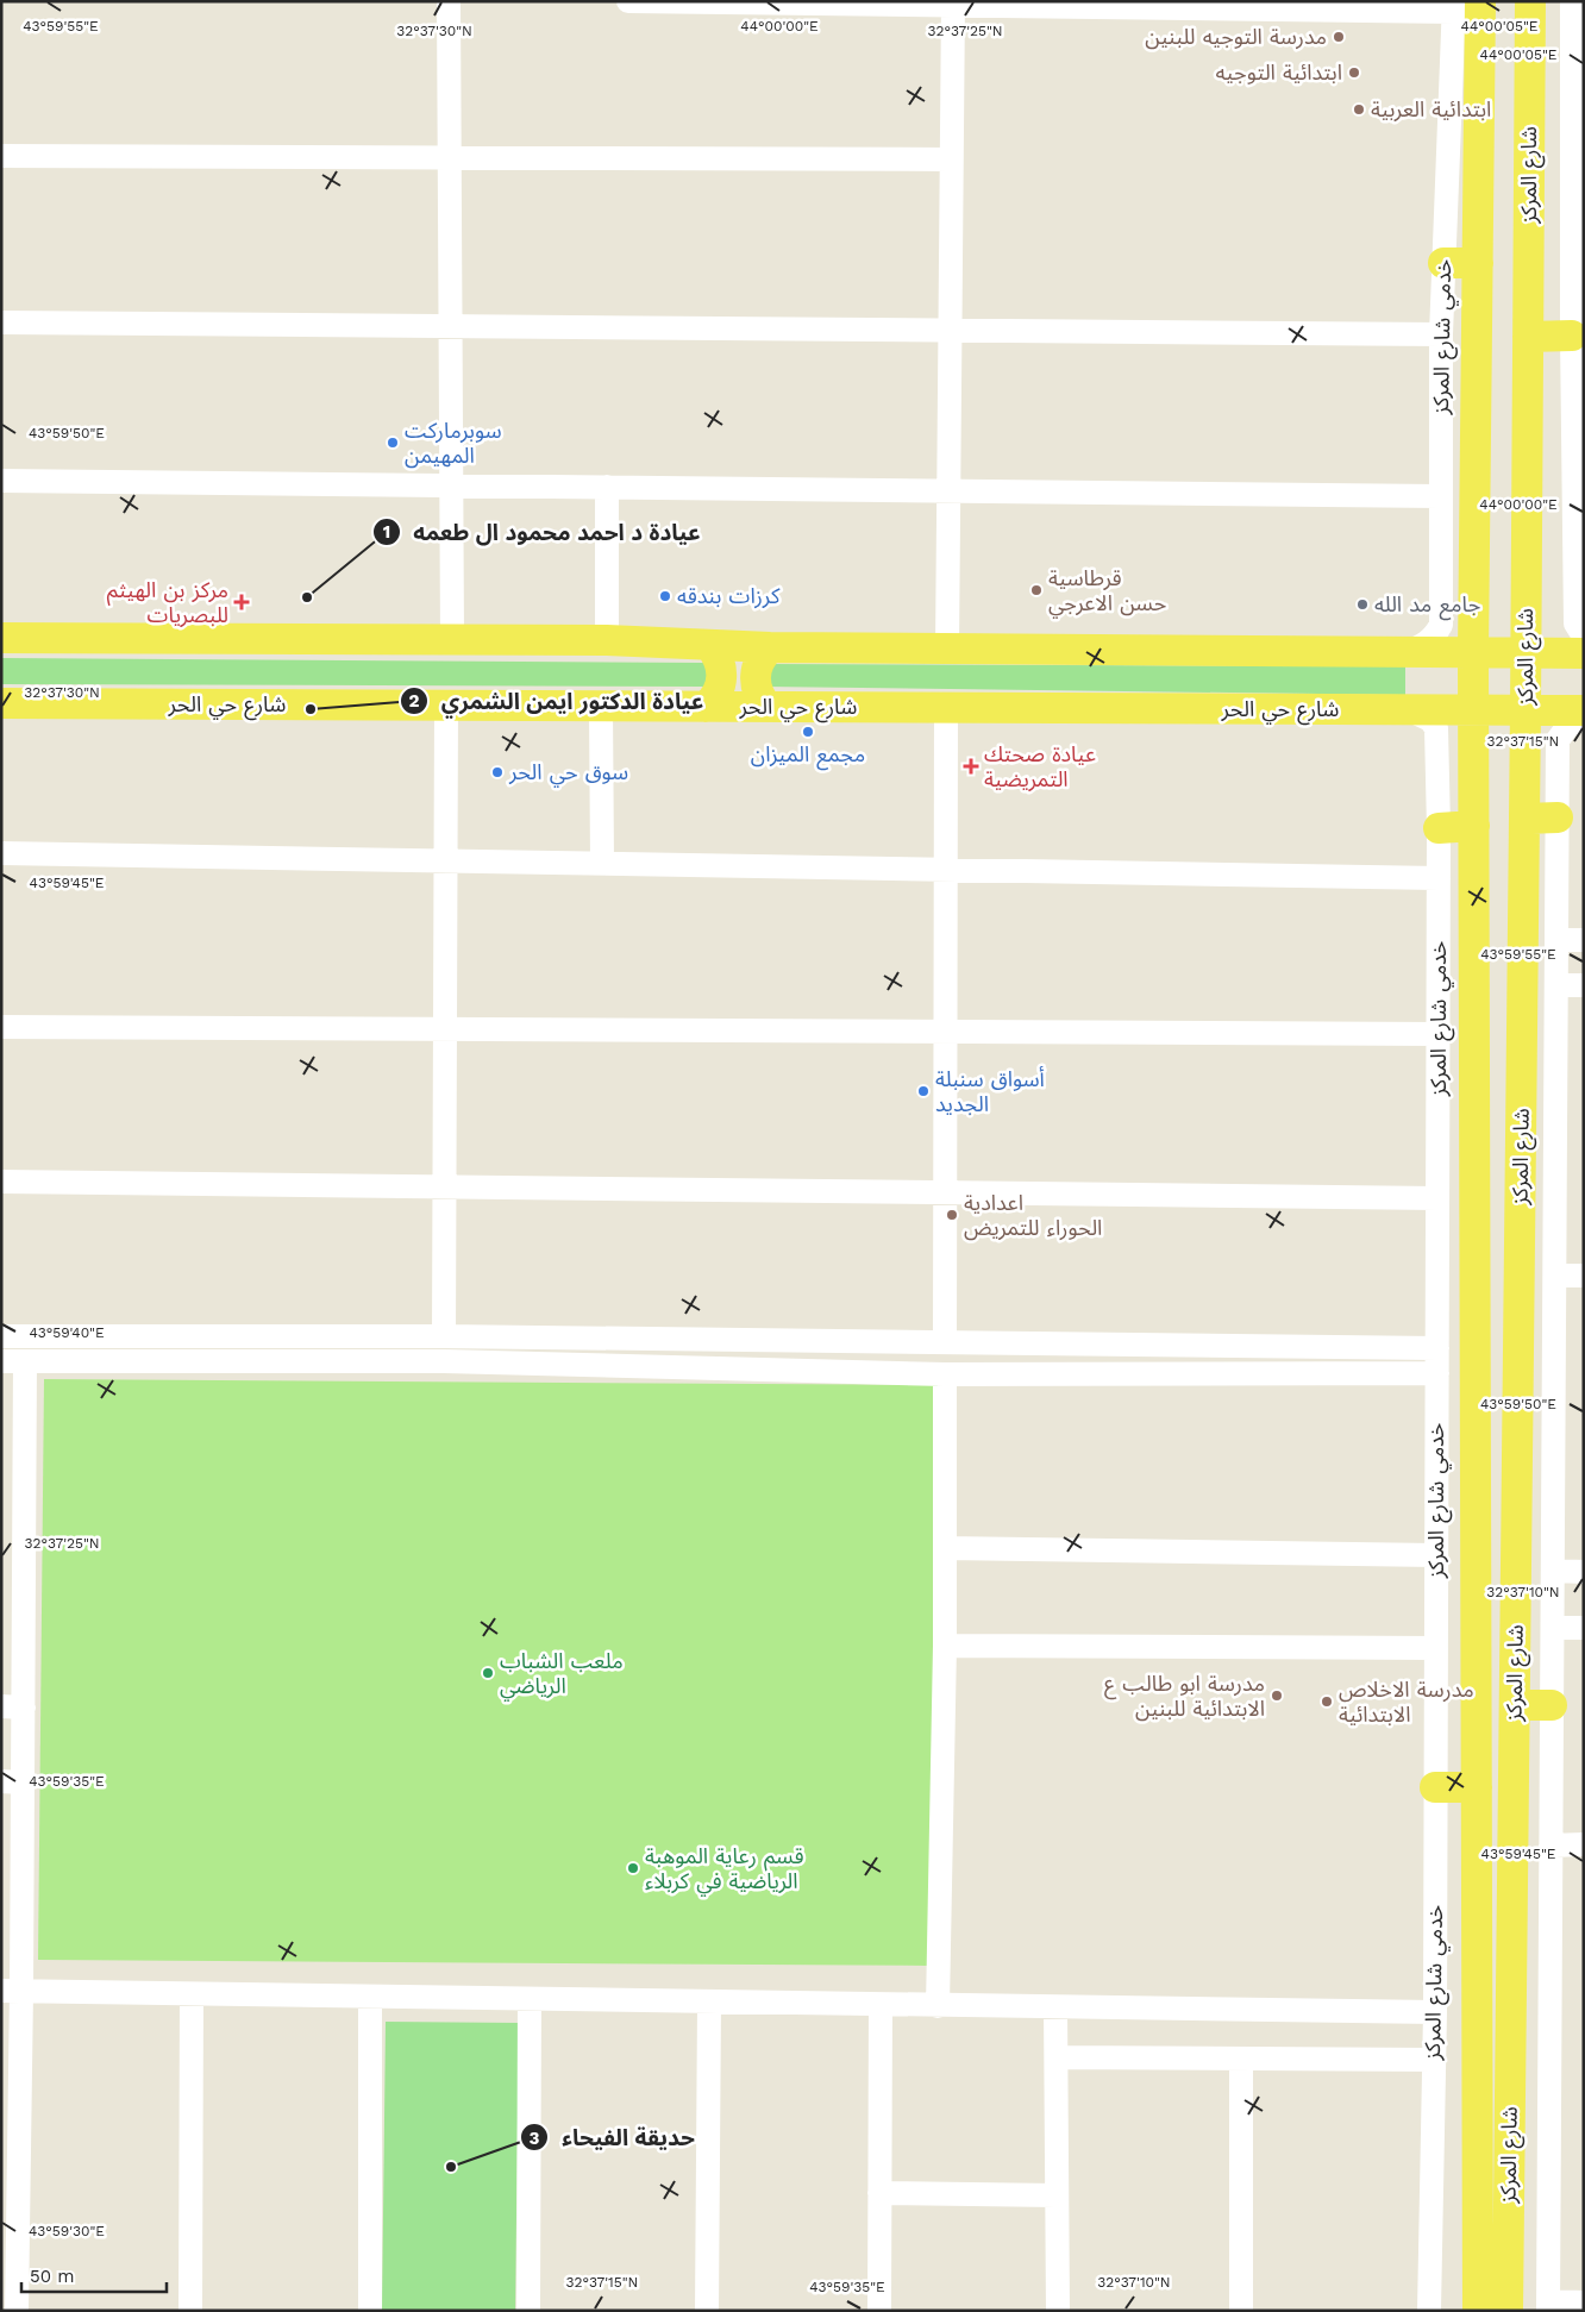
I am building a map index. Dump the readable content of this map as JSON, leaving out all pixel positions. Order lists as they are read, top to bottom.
{
  "streets": {
    "main road": ["شارع المركز", "شارع حي الحر"],
    "street": ["خدمي شارع المركز"]
  },
  "crossings": [
    ["شارع المركز", "خدمي شارع المركز"],
    ["شارع المركز", "شارع حي الحر"],
    ["خدمي شارع المركز", "شارع حي الحر"]
  ],
  "places": {
    "other": [
      "مدرسة التوجيه للبنين",
      "ابتدائية التوجيه",
      "ابتدائية العربية",
      "سوبرماركت المهيمن",
      "قرطاسية حسن الاعرجي",
      "كرزات بندقه",
      "عيادة د احمد محمود ال طعمه",
      "جامع مد الله",
      "عيادة الدكتور ايمن الشمري",
      "مجمع الميزان",
      "سوق حي الحر",
      "أسواق سنبلة الجديد",
      "اعدادية الحوراء للتمريض",
      "ملعب الشباب الرياضي",
      "مدرسة ابو طالب ع الابتدائية للبنين",
      "مدرسة الاخلاص الابتدائية",
      "قسم رعاية الموهبة الرياضية في كربلاء",
      "حديقة الفيحاء"
    ],
    "health": ["مركز بن الهيثم للبصريات", "عيادة صحتك التمريضية"]
  },
  "scale_bar": "50 m",
  "coordinates": [
    "43°59'55\"E",
    "44°00'00\"E",
    "44°00'05\"E",
    "32°37'30\"N",
    "32°37'25\"N",
    "43°59'50\"E",
    "32°37'15\"N",
    "43°59'45\"E",
    "43°59'40\"E",
    "32°37'10\"N",
    "43°59'35\"E",
    "43°59'30\"E"
  ]
}
